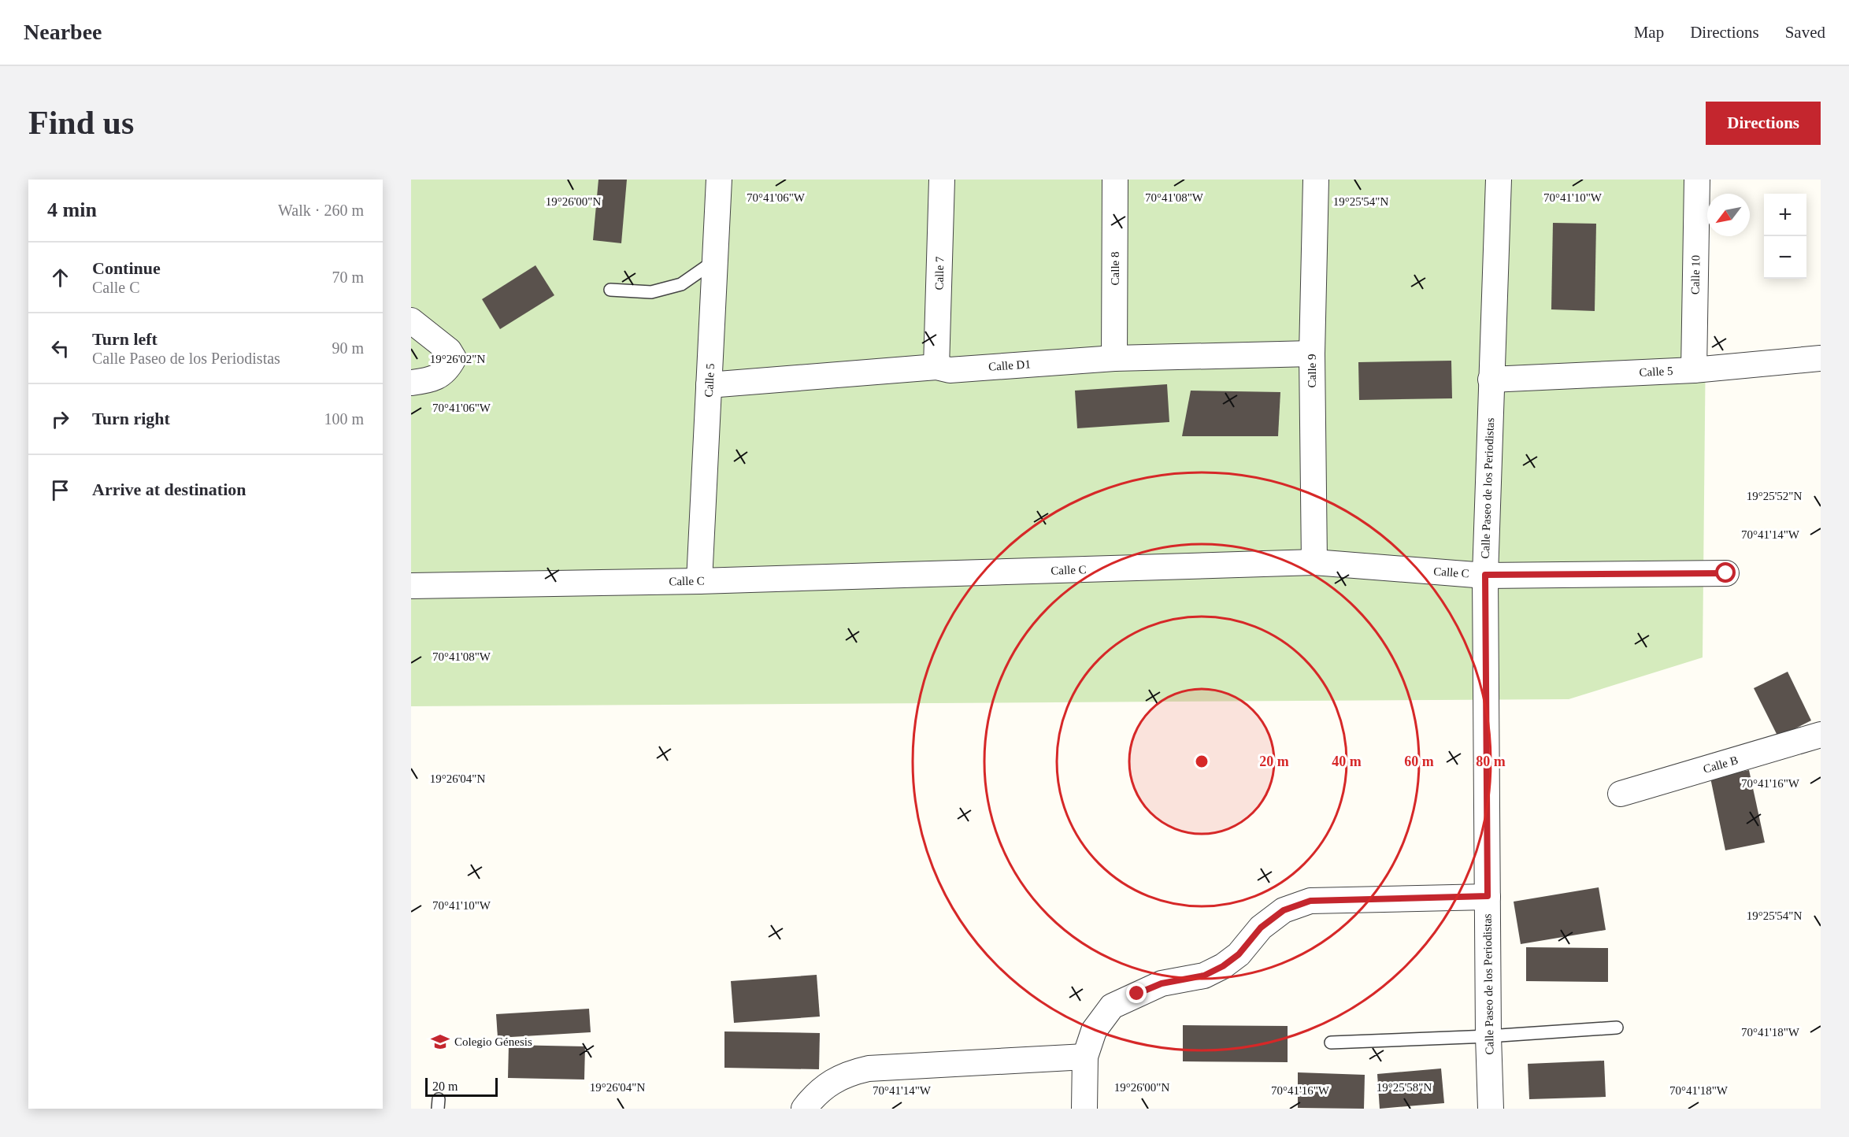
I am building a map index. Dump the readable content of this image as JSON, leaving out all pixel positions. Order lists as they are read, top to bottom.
{
  "streets": {
    "street": [
      "Calle 8",
      "Calle 7",
      "Calle 10",
      "Calle D1",
      "Calle 9",
      "Calle 5",
      "Calle Paseo de los Periodistas",
      "Calle C",
      "Calle B"
    ]
  },
  "crossings": [
    ["Calle 8", "Calle D1"],
    ["Calle 7", "Calle D1"],
    ["Calle 10", "Calle 5"],
    ["Calle D1", "Calle 9"],
    ["Calle D1", "Calle 5"],
    ["Calle 9", "Calle C"],
    ["Calle 5", "Calle Paseo de los Periodistas"],
    ["Calle 5", "Calle C"],
    ["Calle Paseo de los Periodistas", "Calle C"]
  ],
  "places": {
    "school or university": ["Colegio Génesis"]
  },
  "scale_bar": "20 m",
  "north": "bottom left",
  "page": {
    "header": "Nearbee",
    "nav": ["Map", "Directions", "Saved"],
    "buttons": "Directions",
    "title": "Find us",
    "heading": ["4 min", "Walk · 260 m"],
    "map_buttons": ["+", "−"],
    "list": [
      ["Continue", "Calle C", "70 m"],
      ["Turn left", "Calle Paseo de los Periodistas", "90 m"],
      ["Turn right", "100 m"],
      "Arrive at destination"
    ],
    "scale": "20 m"
  },
  "coordinates": [
    "70°41'10\"W",
    "70°41'06\"W",
    "70°41'08\"W",
    "19°26'00\"N",
    "19°25'54\"N",
    "19°26'02\"N",
    "19°25'52\"N",
    "70°41'14\"W",
    "19°26'04\"N",
    "70°41'16\"W",
    "70°41'18\"W",
    "19°25'58\"N"
  ],
  "rings": [
    "20 m",
    "40 m",
    "60 m",
    "80 m"
  ]
}
